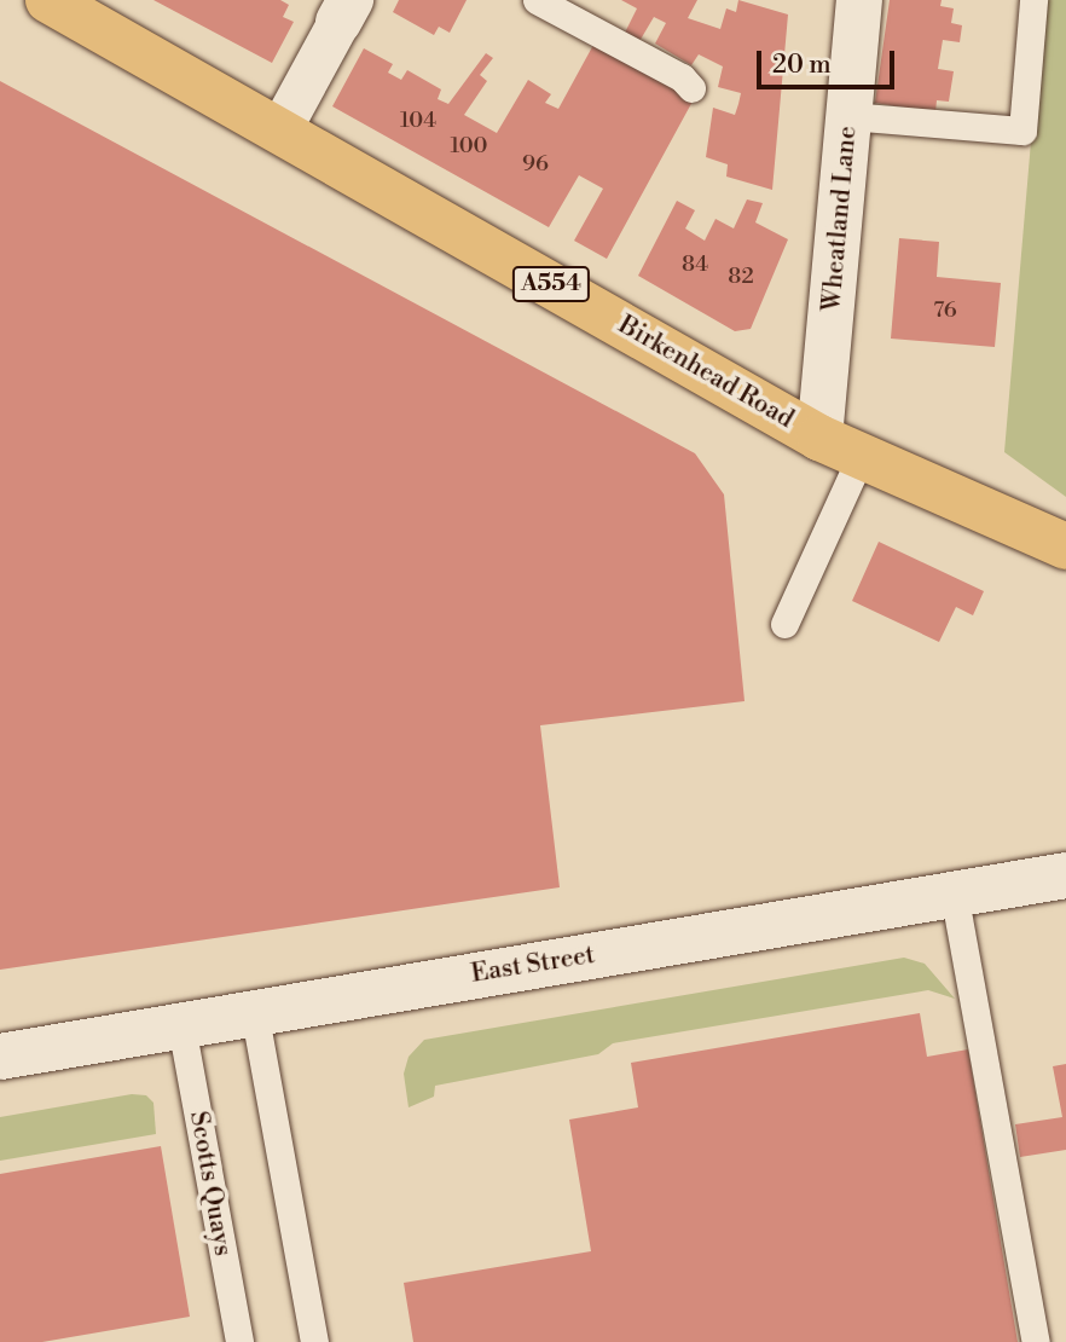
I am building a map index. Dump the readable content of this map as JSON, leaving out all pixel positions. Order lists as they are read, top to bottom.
{
  "streets": {
    "main road": ["A554", "Birkenhead Road"],
    "street": ["Wheatland Lane", "East Street"],
    "lane": ["Scotts Quays"]
  },
  "crossings": [
    ["Wheatland Lane", "Birkenhead Road"],
    ["East Street", "Scotts Quays"]
  ],
  "house_numbers": [
    "104",
    "100",
    "96",
    "84",
    "82",
    "76"
  ],
  "scale_bar": "20 m"
}
